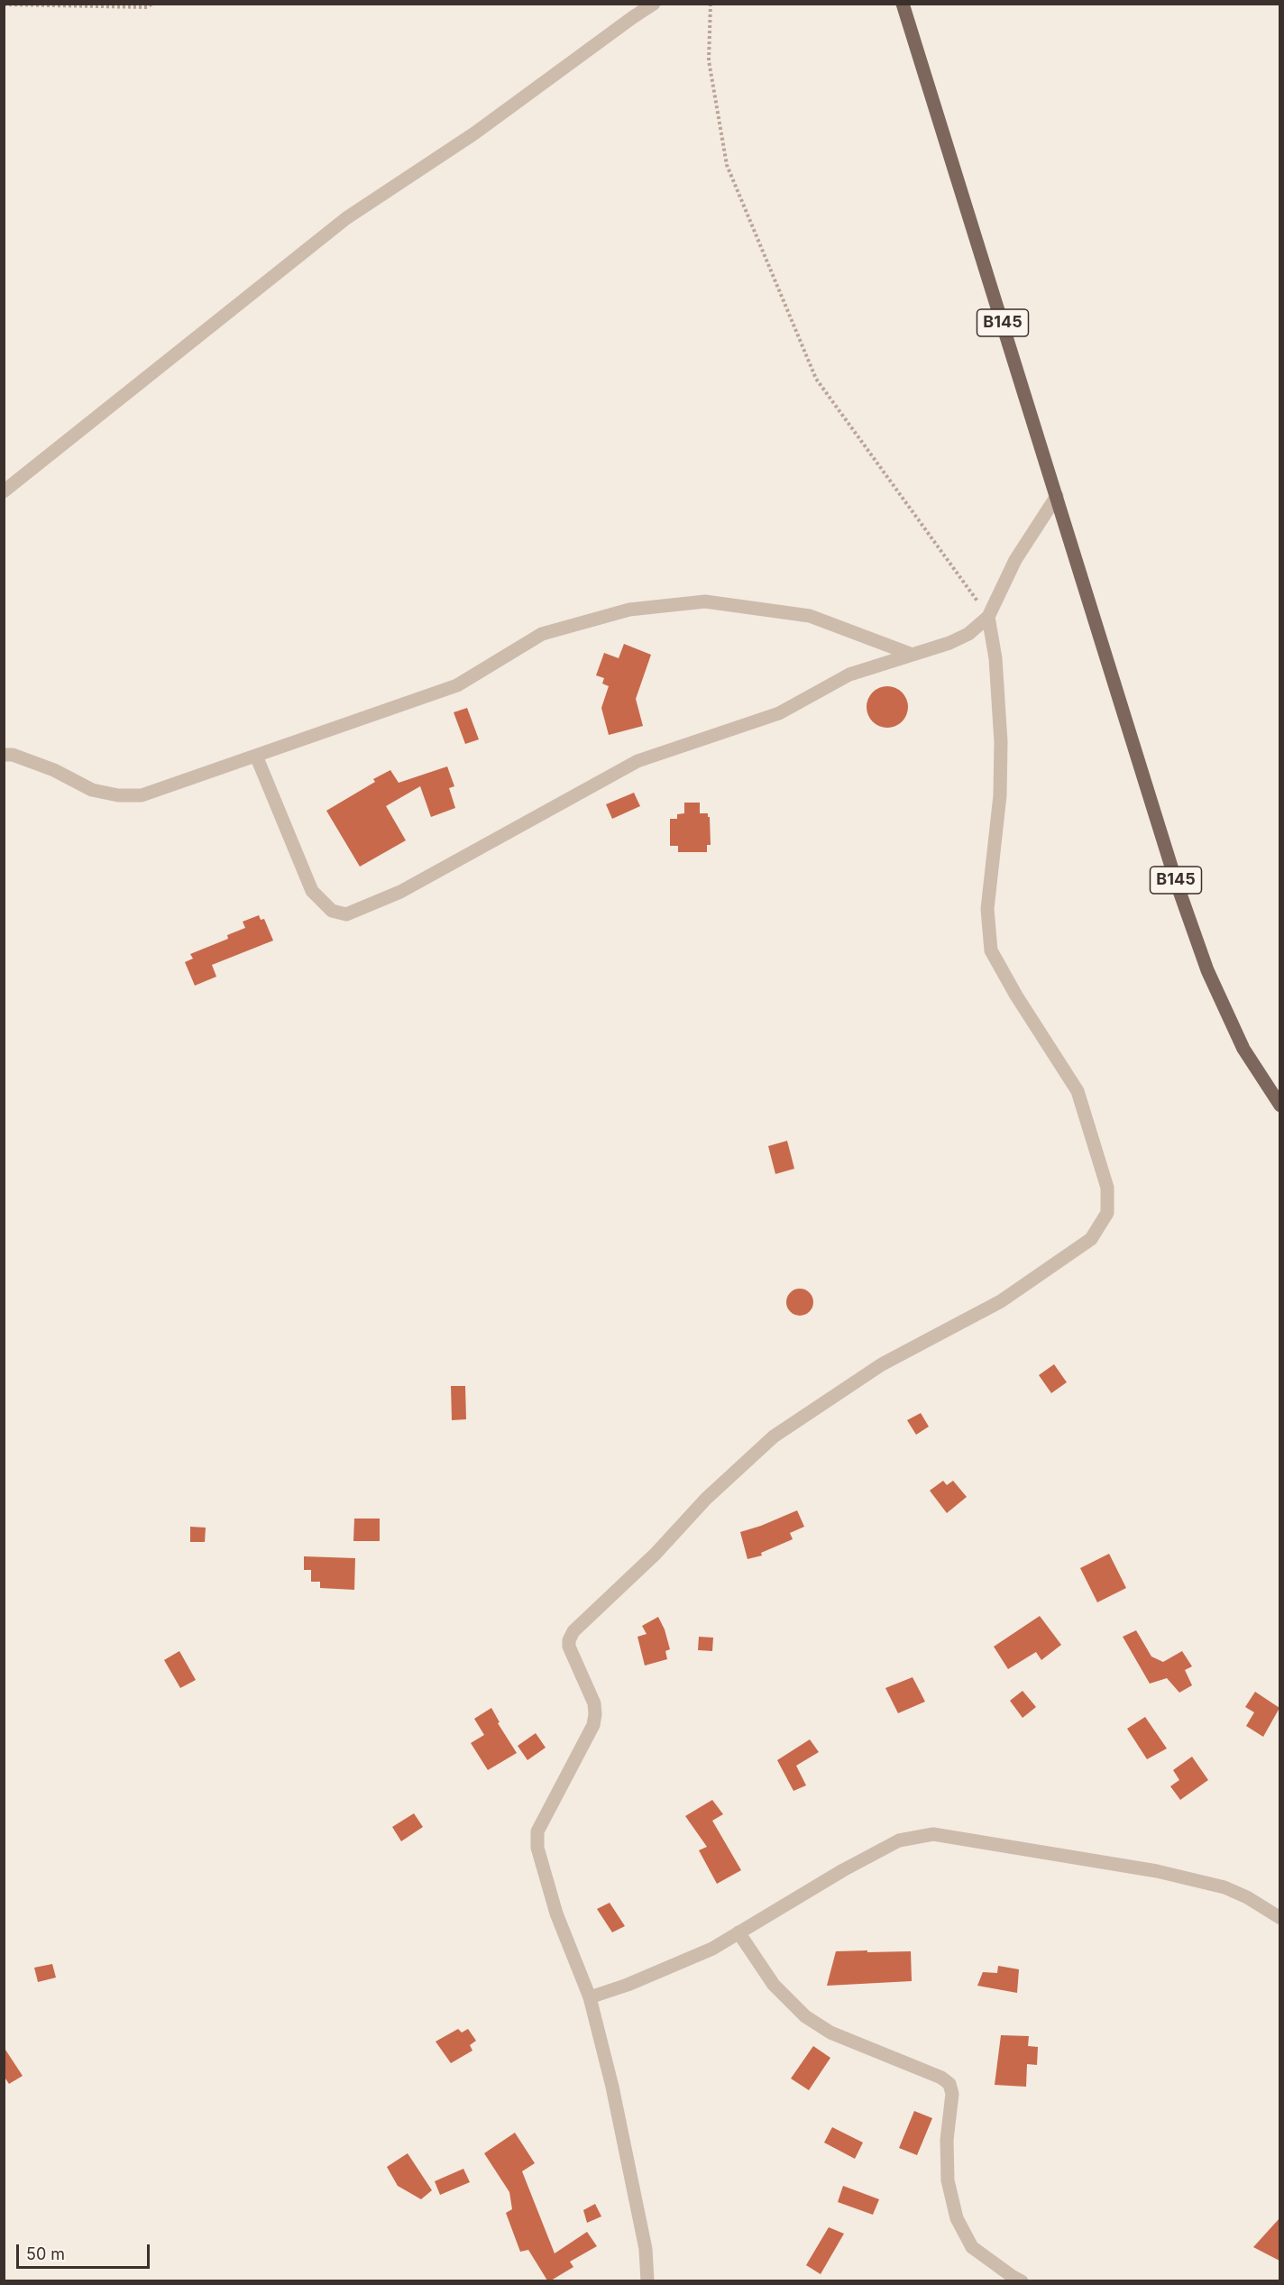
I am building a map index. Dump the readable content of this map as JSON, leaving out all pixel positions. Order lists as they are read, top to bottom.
{
  "streets": {
    "main road": ["B145"]
  },
  "scale_bar": "50 m"
}
